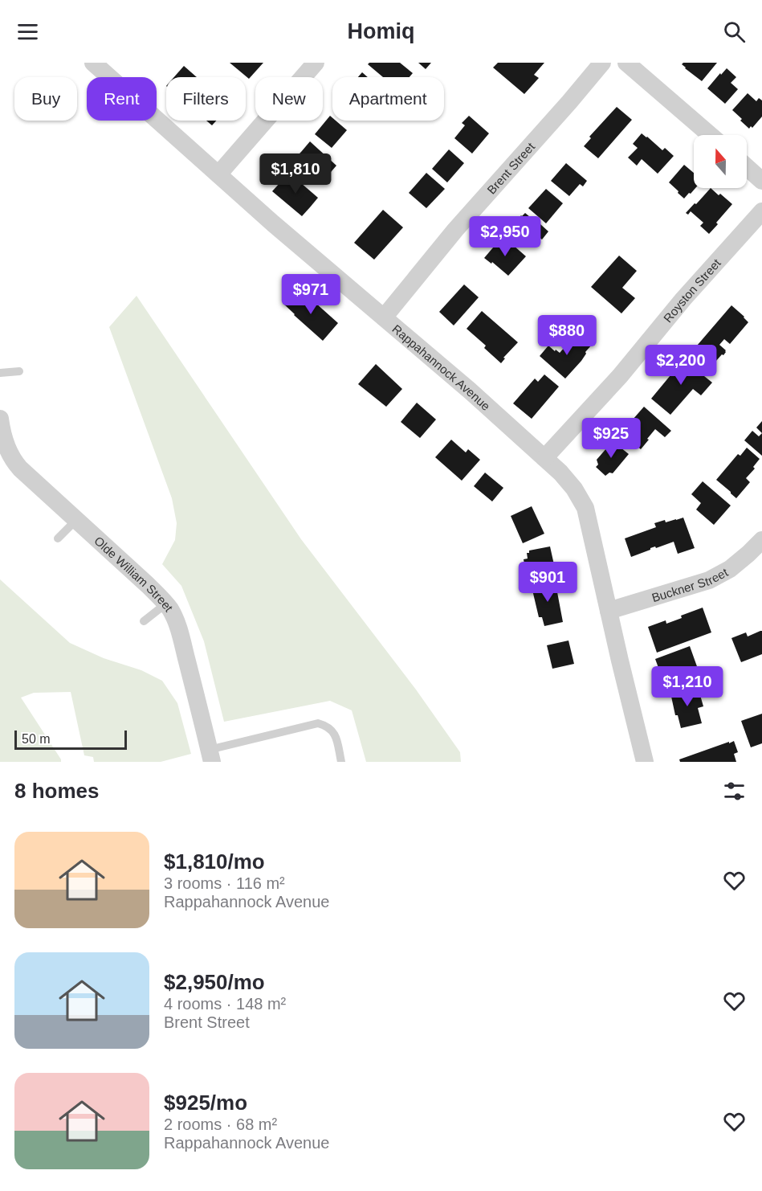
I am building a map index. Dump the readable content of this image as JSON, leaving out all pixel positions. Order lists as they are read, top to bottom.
{
  "streets": {
    "street": [
      "Brent Street",
      "Royston Street",
      "Rappahannock Avenue",
      "Olde William Street",
      "Buckner Street"
    ]
  },
  "crossings": [
    ["Brent Street", "Rappahannock Avenue"],
    ["Royston Street", "Rappahannock Avenue"],
    ["Rappahannock Avenue", "Buckner Street"]
  ],
  "scale_bar": "50 m",
  "north": "top",
  "page": {
    "header": "Homiq",
    "chip": [
      "Buy",
      "Rent",
      "Filters",
      "New",
      "Apartment"
    ],
    "price": [
      "$1,810",
      "$2,950",
      "$971",
      "$880",
      "$2,200",
      "$925",
      "$901",
      "$1,210"
    ],
    "scale": "50 m",
    "heading": "8 homes",
    "list": [
      {
        "name": "$1,810/mo",
        "note": "3 rooms · 116 m² · Rappahannock Avenue"
      },
      {
        "name": "$2,950/mo",
        "note": "4 rooms · 148 m² · Brent Street"
      },
      {
        "name": "$925/mo",
        "note": "2 rooms · 68 m² · Rappahannock Avenue"
      }
    ]
  }
}
